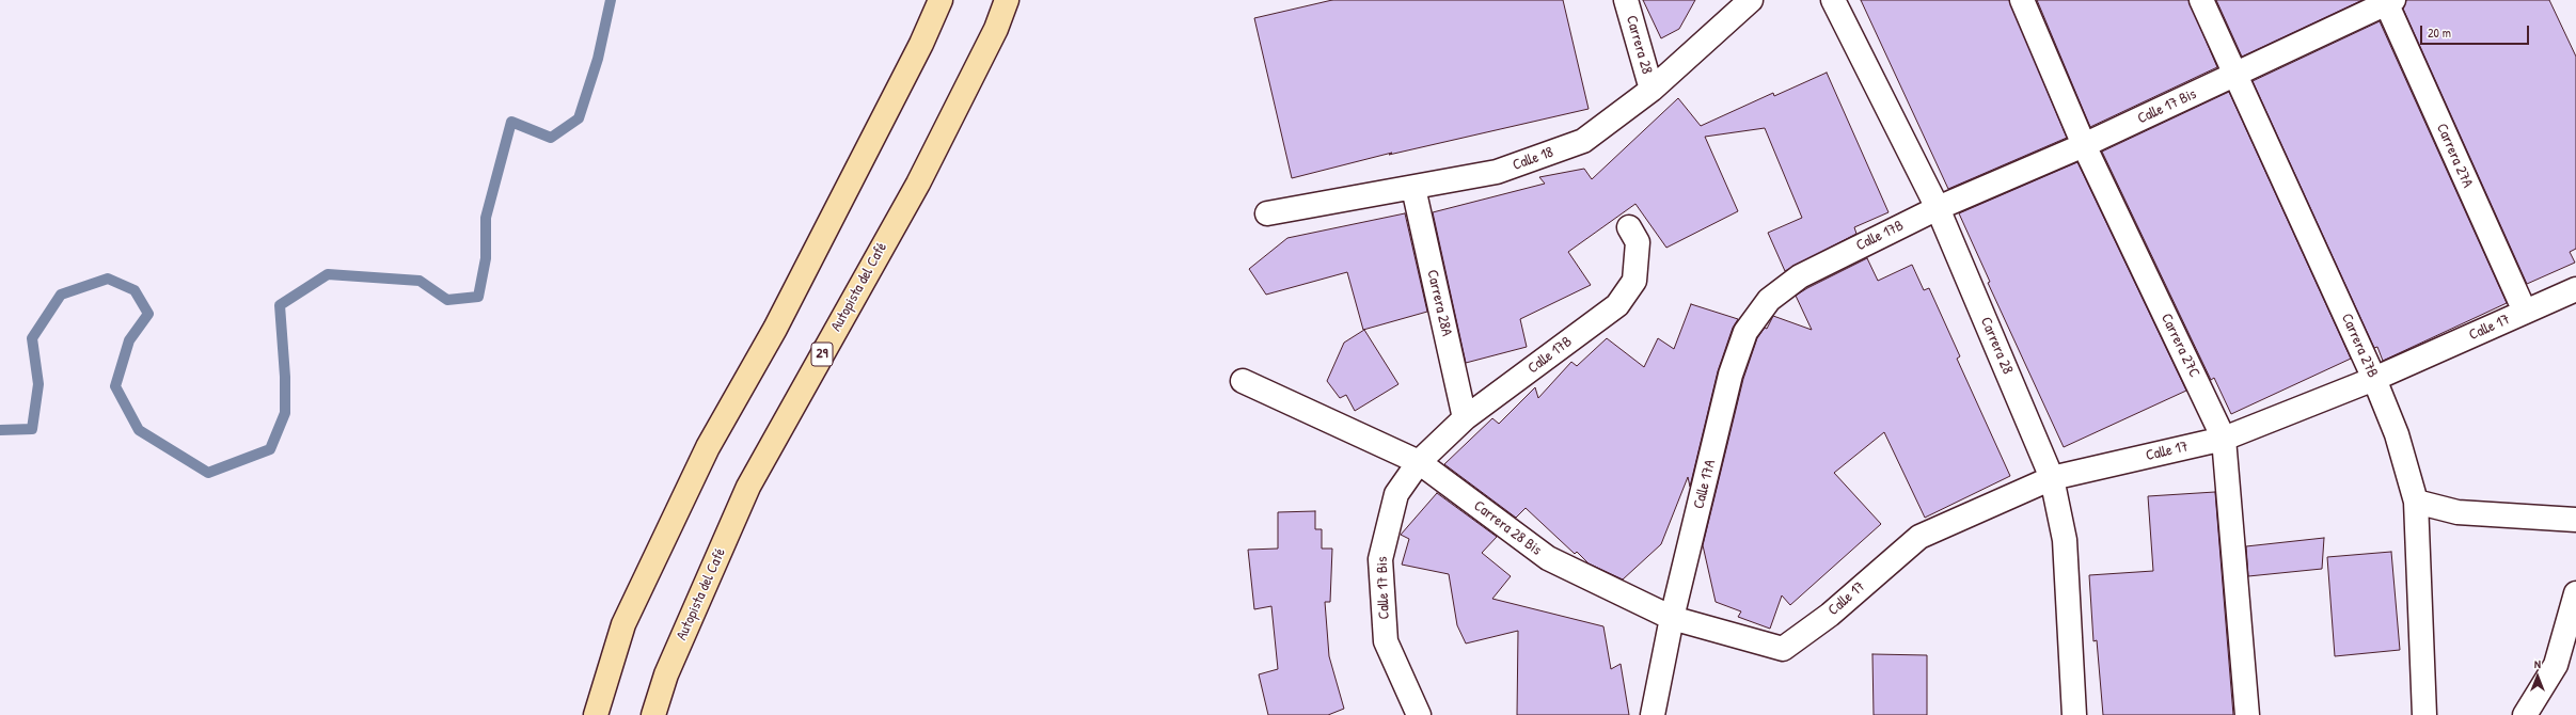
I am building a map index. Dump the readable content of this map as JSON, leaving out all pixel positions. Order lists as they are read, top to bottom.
{
  "streets": {
    "highway": ["Autopista del Café", "29"],
    "street": [
      "Carrera 28",
      "Calle 17 Bis",
      "Carrera 27A",
      "Calle 18",
      "Calle 17B",
      "Carrera 28A",
      "Calle 17",
      "Carrera 27C",
      "Carrera 27B",
      "Calle 17A",
      "Carrera 28 Bis"
    ]
  },
  "crossings": [
    ["Carrera 28", "Calle 17 Bis"],
    ["Carrera 28", "Calle 18"],
    ["Carrera 28", "Calle 17B"],
    ["Carrera 28", "Calle 17"],
    ["Calle 17 Bis", "Carrera 27A"],
    ["Calle 17 Bis", "Calle 17B"],
    ["Calle 17 Bis", "Carrera 27C"],
    ["Calle 17 Bis", "Carrera 27B"],
    ["Calle 17 Bis", "Carrera 28 Bis"],
    ["Carrera 27A", "Calle 17"],
    ["Calle 18", "Carrera 28A"],
    ["Calle 17B", "Carrera 28A"],
    ["Calle 17B", "Calle 17A"],
    ["Calle 17B", "Carrera 28 Bis"],
    ["Calle 17", "Carrera 27C"],
    ["Calle 17", "Carrera 27B"],
    ["Calle 17", "Carrera 28 Bis"],
    ["Calle 17A", "Carrera 28 Bis"]
  ],
  "scale_bar": "20 m",
  "north": "top"
}
